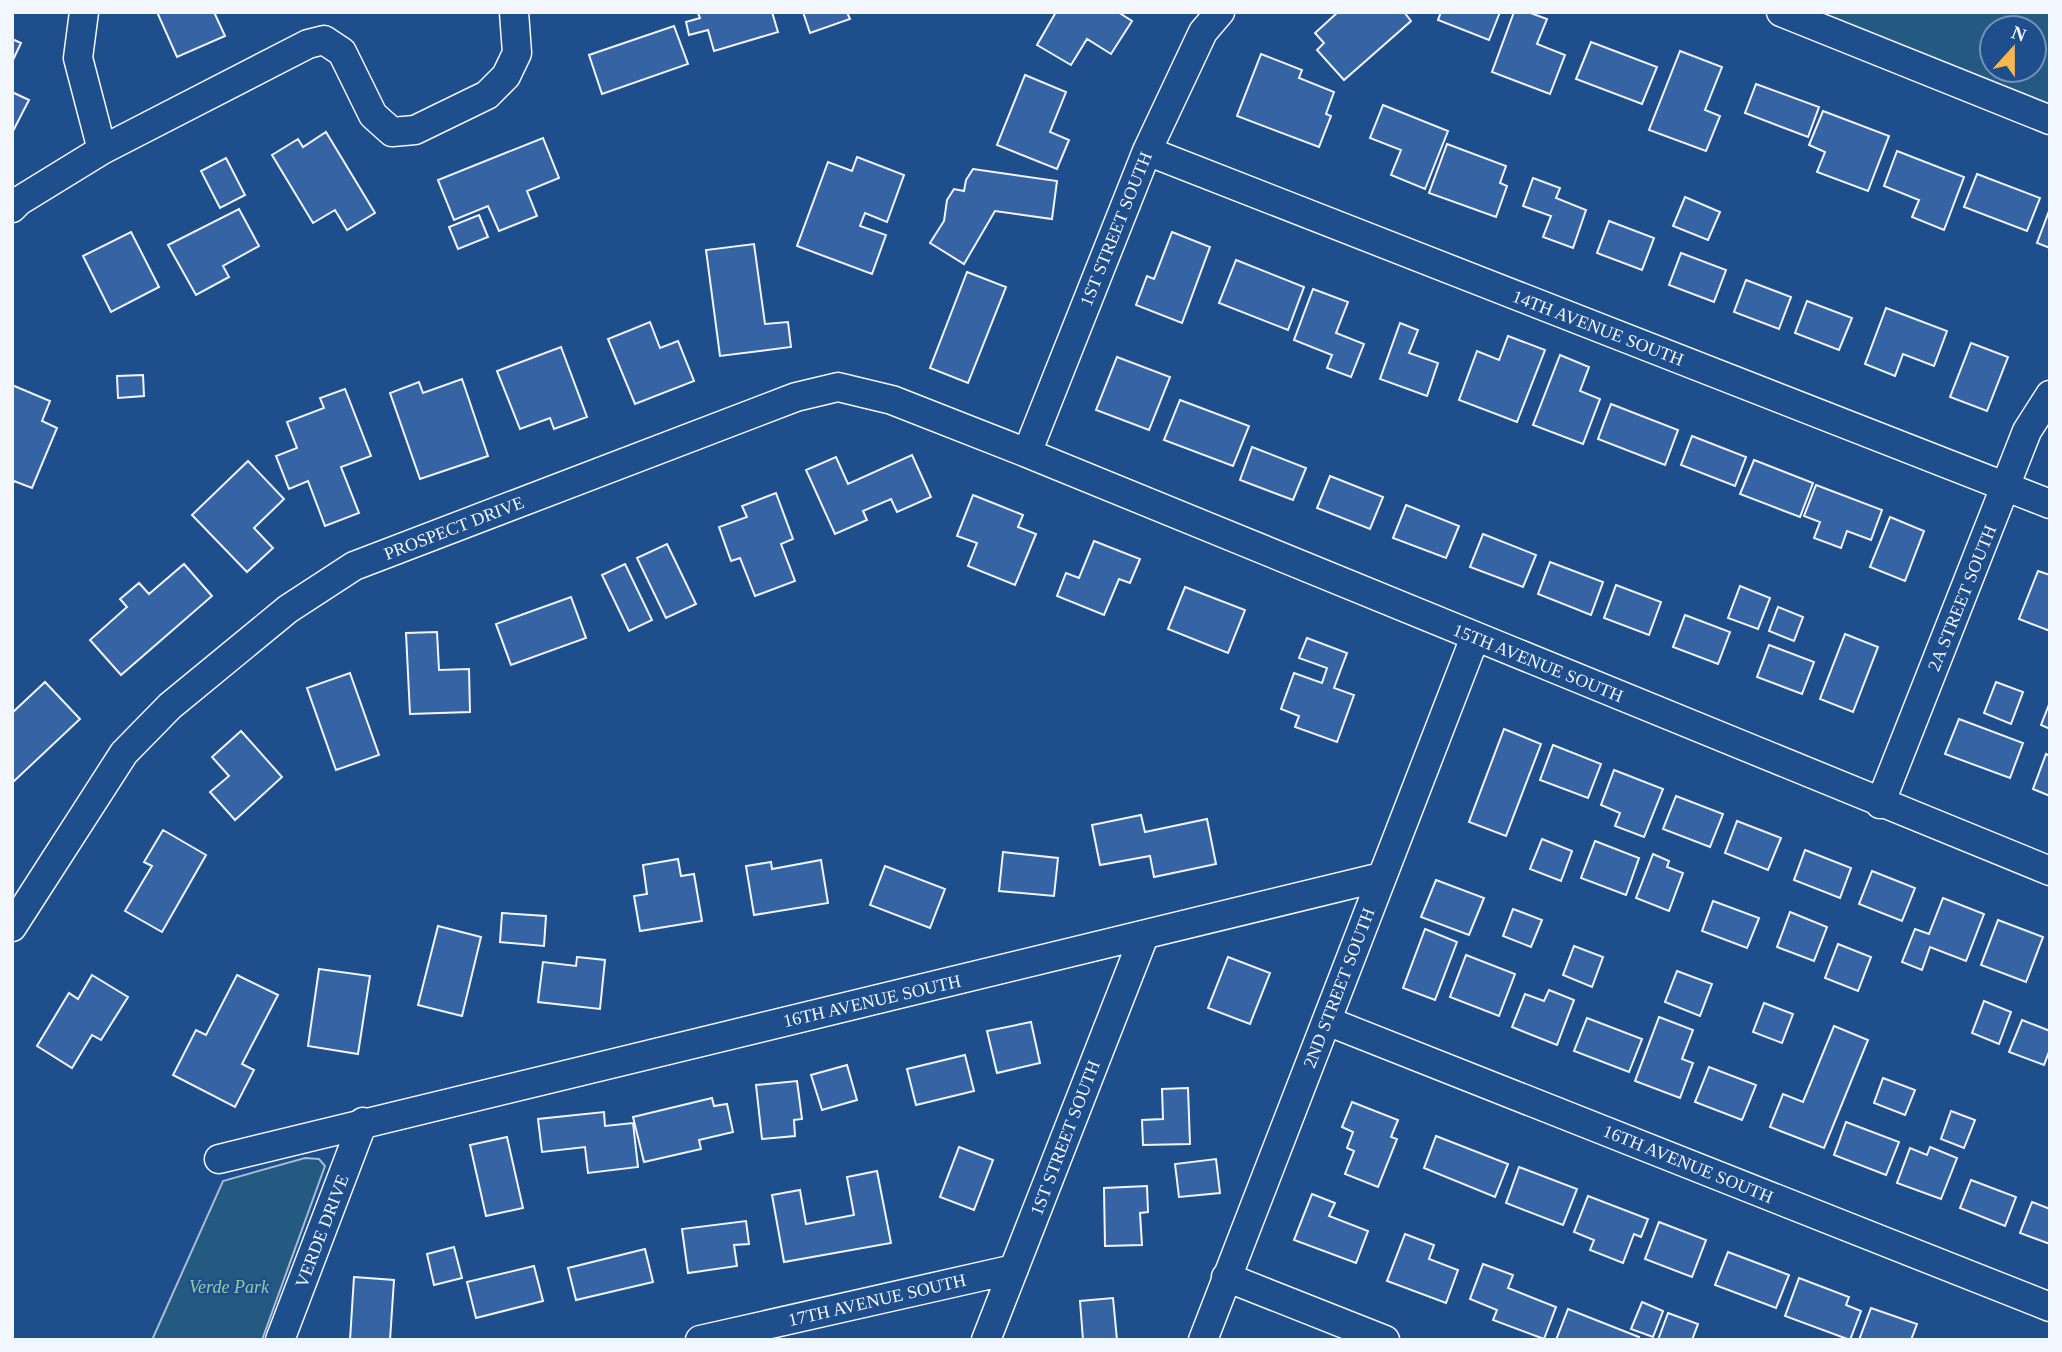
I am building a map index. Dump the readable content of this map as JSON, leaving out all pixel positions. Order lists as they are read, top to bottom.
{
  "streets": {
    "street": [
      "1ST STREET SOUTH",
      "14TH AVENUE SOUTH",
      "PROSPECT DRIVE",
      "2A STREET SOUTH",
      "15TH AVENUE SOUTH",
      "2ND STREET SOUTH",
      "16TH AVENUE SOUTH",
      "VERDE DRIVE",
      "17TH AVENUE SOUTH"
    ]
  },
  "crossings": [
    ["1ST STREET SOUTH", "14TH AVENUE SOUTH"],
    ["1ST STREET SOUTH", "PROSPECT DRIVE"],
    ["1ST STREET SOUTH", "15TH AVENUE SOUTH"],
    ["1ST STREET SOUTH", "16TH AVENUE SOUTH"],
    ["1ST STREET SOUTH", "17TH AVENUE SOUTH"],
    ["14TH AVENUE SOUTH", "2A STREET SOUTH"],
    ["PROSPECT DRIVE", "15TH AVENUE SOUTH"],
    ["2A STREET SOUTH", "15TH AVENUE SOUTH"],
    ["15TH AVENUE SOUTH", "2ND STREET SOUTH"],
    ["2ND STREET SOUTH", "16TH AVENUE SOUTH"],
    ["16TH AVENUE SOUTH", "VERDE DRIVE"]
  ],
  "parks": ["Verde Park"],
  "north": "top"
}
